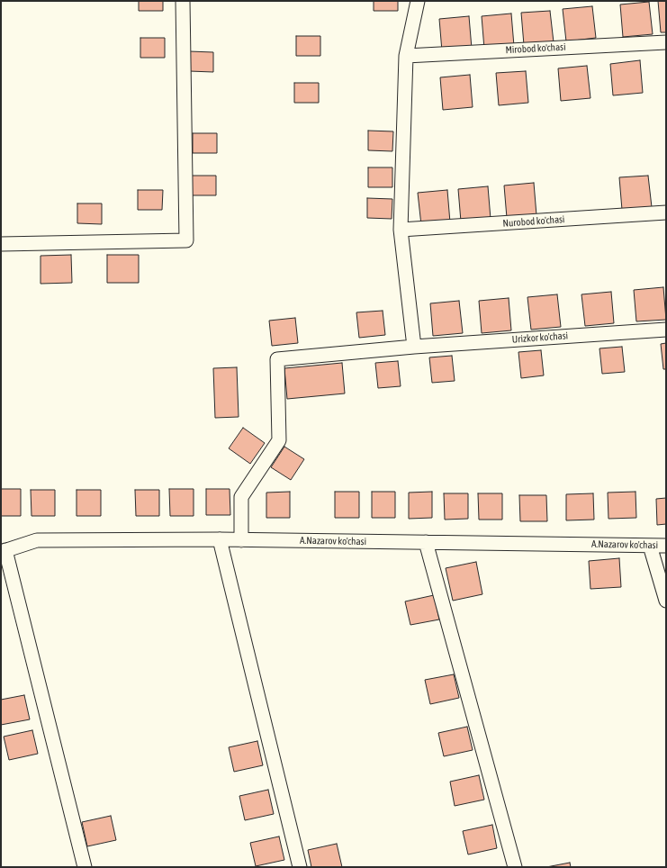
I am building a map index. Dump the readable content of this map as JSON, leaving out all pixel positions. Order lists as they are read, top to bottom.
{
  "streets": {
    "street": [
      "Mirobod ko'chasi",
      "Nurobod ko'chasi",
      "Urizkor ko'chasi",
      "A.Nazarov ko'chasi"
    ]
  },
  "crossings": [
    ["Urizkor ko'chasi", "A.Nazarov ko'chasi"]
  ]
}
